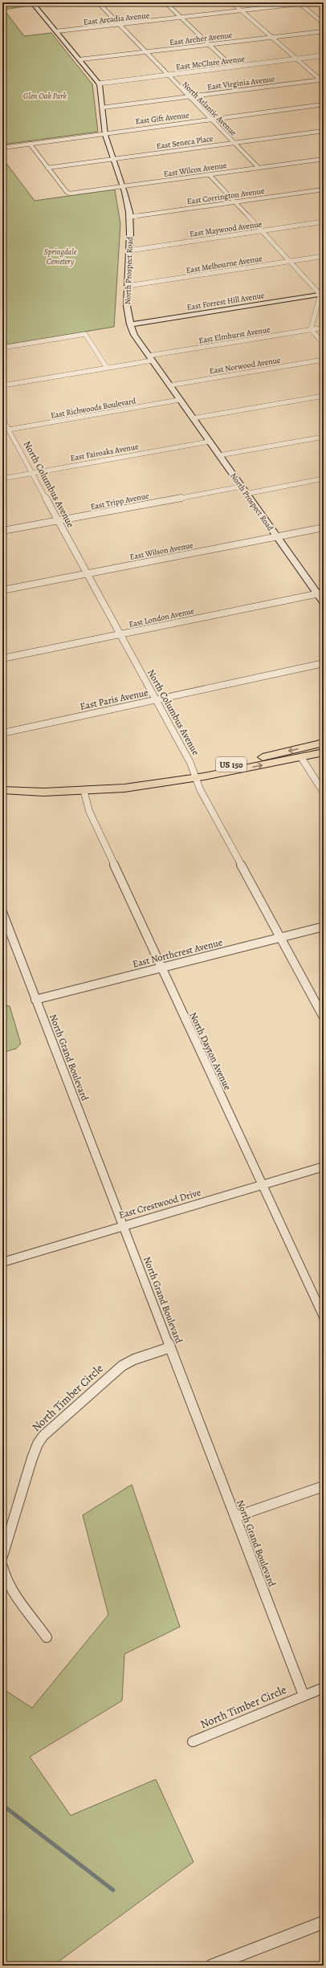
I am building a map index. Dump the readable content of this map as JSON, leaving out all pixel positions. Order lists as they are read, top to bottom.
{
  "streets": {
    "highway": ["US 150"],
    "main road": ["North Prospect Road", "East Forrest Hill Avenue"],
    "street": [
      "East Arcadia Avenue",
      "East Archer Avenue",
      "East McClure Avenue",
      "East Virginia Avenue",
      "North Atlantic Avenue",
      "East Gift Avenue",
      "East Seneca Place",
      "East Wilcox Avenue",
      "East Corrington Avenue",
      "East Maywood Avenue",
      "East Melbourne Avenue",
      "East Elmhurst Avenue",
      "East Norwood Avenue",
      "East Richwoods Boulevard",
      "East Fairoaks Avenue",
      "North Columbus Avenue",
      "East Tripp Avenue",
      "East Wilson Avenue",
      "East London Avenue",
      "East Paris Avenue",
      "East Northcrest Avenue",
      "North Dayton Avenue",
      "North Grand Boulevard",
      "East Crestwood Drive",
      "North Timber Circle"
    ]
  },
  "crossings": [
    ["East Arcadia Avenue", "North Atlantic Avenue"],
    ["East Arcadia Avenue", "North Prospect Road"],
    ["East Archer Avenue", "North Atlantic Avenue"],
    ["East Archer Avenue", "North Prospect Road"],
    ["East McClure Avenue", "North Atlantic Avenue"],
    ["East McClure Avenue", "North Prospect Road"],
    ["East Virginia Avenue", "North Atlantic Avenue"],
    ["East Virginia Avenue", "North Prospect Road"],
    ["North Atlantic Avenue", "East Gift Avenue"],
    ["North Atlantic Avenue", "East Seneca Place"],
    ["North Atlantic Avenue", "East Wilcox Avenue"],
    ["East Gift Avenue", "North Prospect Road"],
    ["East Seneca Place", "East Wilcox Avenue"],
    ["East Seneca Place", "North Prospect Road"],
    ["East Wilcox Avenue", "North Prospect Road"],
    ["East Corrington Avenue", "North Prospect Road"],
    ["East Maywood Avenue", "North Prospect Road"],
    ["East Melbourne Avenue", "North Prospect Road"],
    ["North Prospect Road", "East Forrest Hill Avenue"],
    ["North Prospect Road", "East Elmhurst Avenue"],
    ["North Prospect Road", "East Norwood Avenue"],
    ["North Prospect Road", "East Richwoods Boulevard"],
    ["North Prospect Road", "East Fairoaks Avenue"],
    ["North Prospect Road", "East Tripp Avenue"],
    ["North Prospect Road", "East Wilson Avenue"],
    ["North Prospect Road", "East London Avenue"],
    ["East Richwoods Boulevard", "North Columbus Avenue"],
    ["East Fairoaks Avenue", "North Columbus Avenue"],
    ["North Columbus Avenue", "East Tripp Avenue"],
    ["North Columbus Avenue", "East Wilson Avenue"],
    ["North Columbus Avenue", "East London Avenue"],
    ["North Columbus Avenue", "East Paris Avenue"],
    ["North Columbus Avenue", "US 150"],
    ["North Columbus Avenue", "East Northcrest Avenue"],
    ["US 150", "North Dayton Avenue"],
    ["East Northcrest Avenue", "North Dayton Avenue"],
    ["East Northcrest Avenue", "North Grand Boulevard"],
    ["North Dayton Avenue", "East Crestwood Drive"],
    ["North Grand Boulevard", "East Crestwood Drive"],
    ["North Grand Boulevard", "North Timber Circle"]
  ],
  "parks": ["Glen Oak Park", "Springdale Cemetery"]
}
